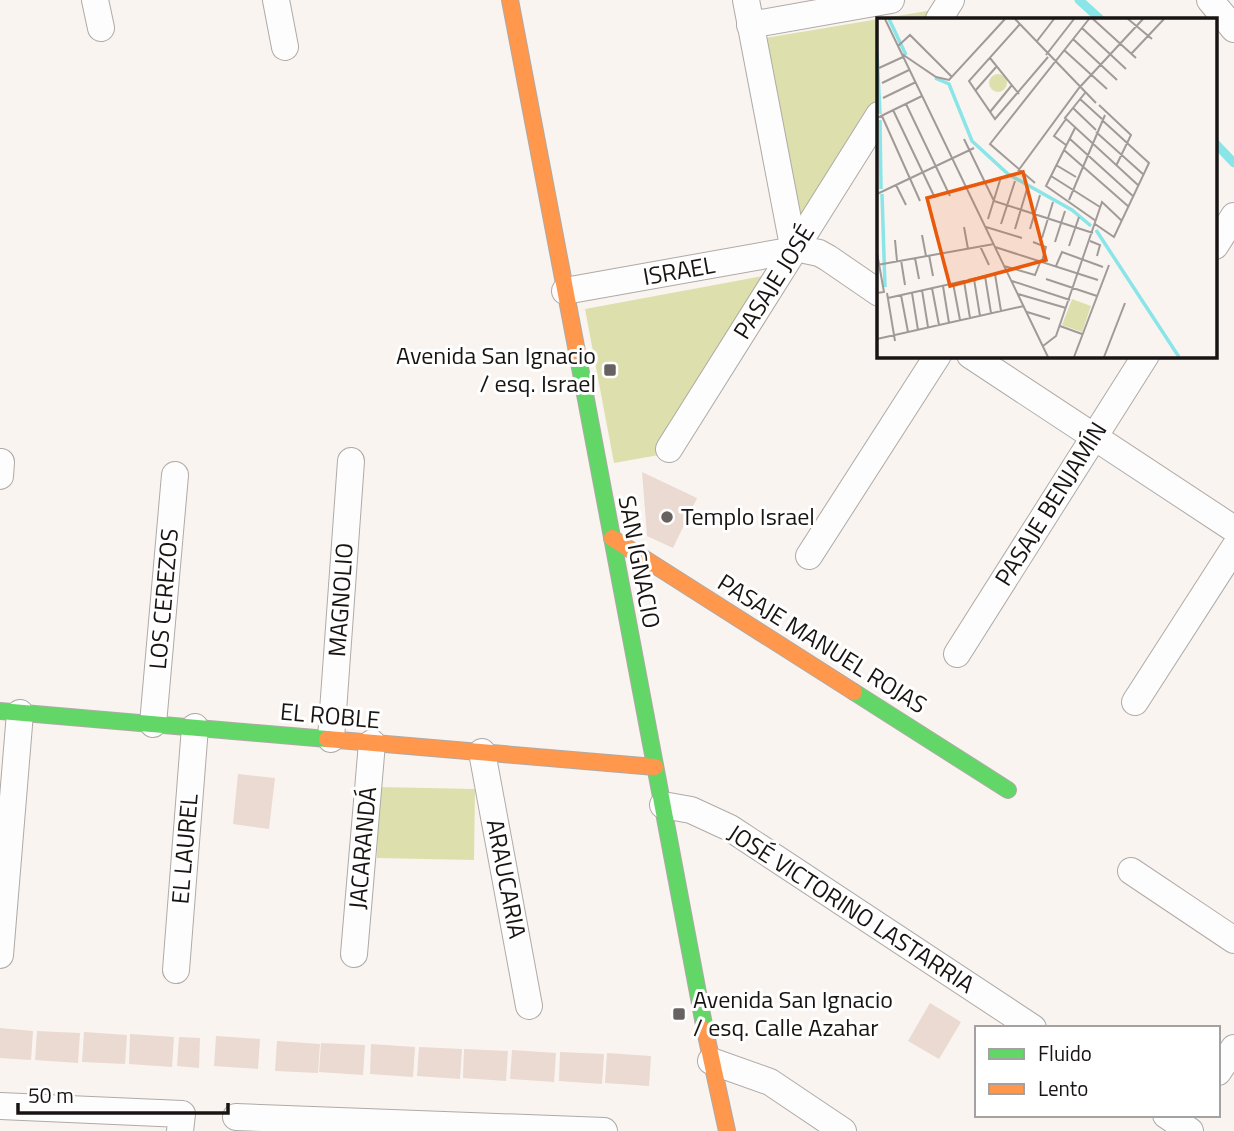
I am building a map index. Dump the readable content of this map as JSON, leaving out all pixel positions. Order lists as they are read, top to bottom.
{
  "streets": {
    "main road": ["SAN IGNACIO", "PASAJE MANUEL ROJAS", "EL ROBLE"],
    "street": [
      "ISRAEL",
      "PASAJE JOSÉ",
      "PASAJE BENJAMÍN",
      "LOS CEREZOS",
      "MAGNOLIO",
      "JACARANDÁ",
      "EL LAUREL",
      "ARAUCARIA",
      "JOSÉ VICTORINO LASTARRIA"
    ]
  },
  "crossings": [
    ["ISRAEL", "PASAJE JOSÉ"],
    ["ISRAEL", "SAN IGNACIO"],
    ["SAN IGNACIO", "PASAJE MANUEL ROJAS"],
    ["SAN IGNACIO", "EL ROBLE"],
    ["SAN IGNACIO", "JOSÉ VICTORINO LASTARRIA"],
    ["LOS CEREZOS", "EL ROBLE"],
    ["MAGNOLIO", "EL ROBLE"],
    ["EL ROBLE", "JACARANDÁ"],
    ["EL ROBLE", "EL LAUREL"],
    ["EL ROBLE", "ARAUCARIA"]
  ],
  "places": {
    "transit": ["Avenida San Ignacio / esq. Israel", "Avenida San Ignacio / esq. Calle Azahar"],
    "other": ["Templo Israel"]
  },
  "legend": ["Fluido", "Lento"],
  "scale_bar": "50 m"
}
